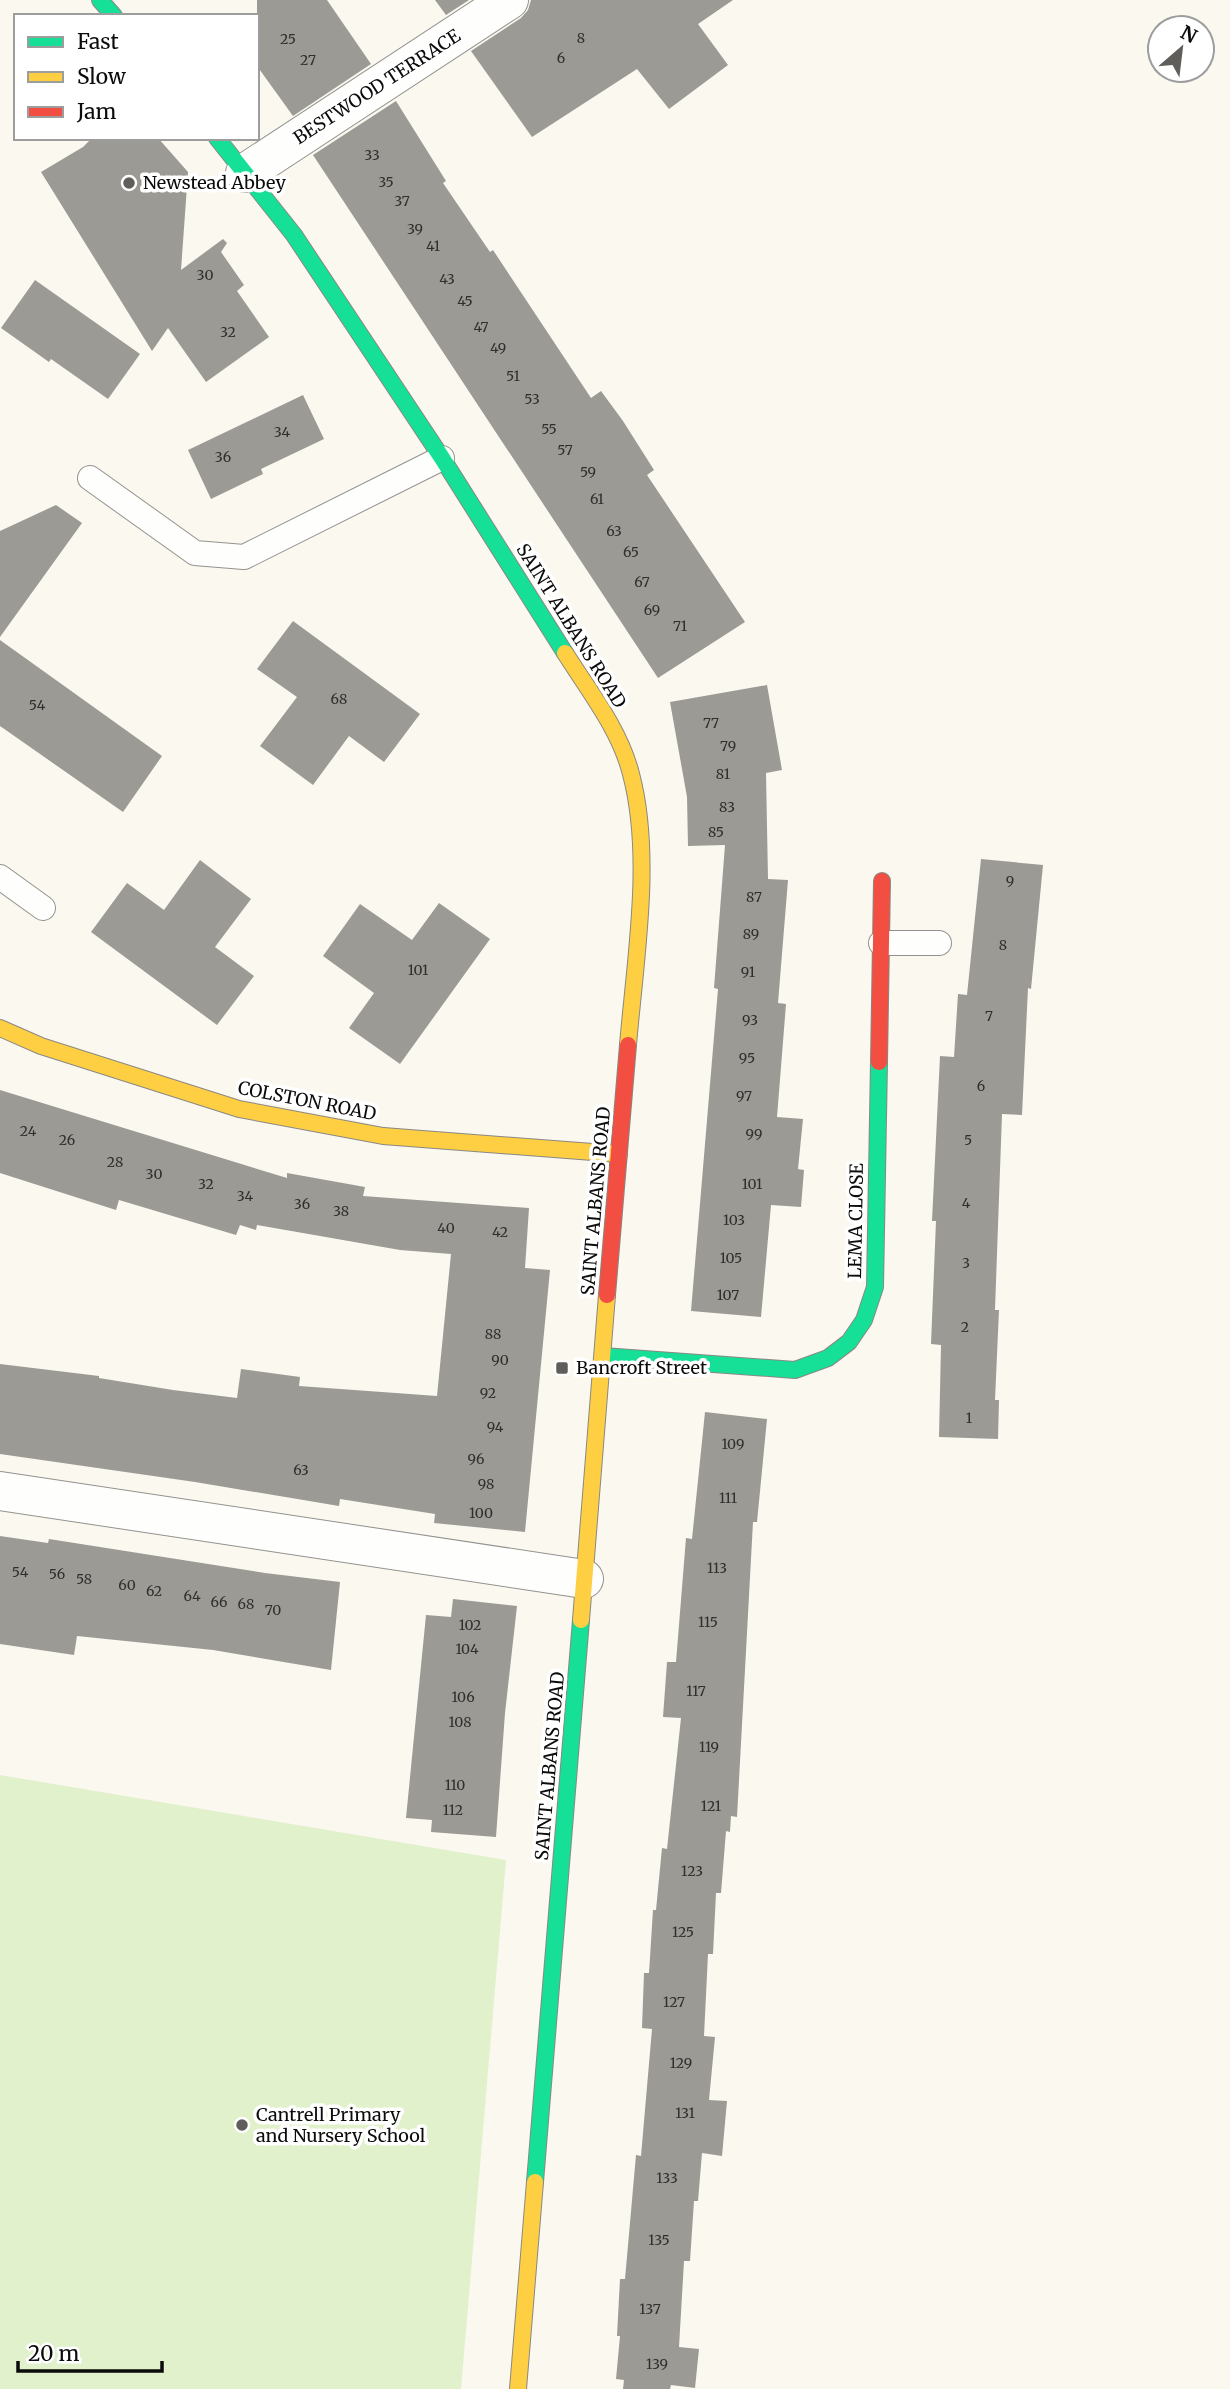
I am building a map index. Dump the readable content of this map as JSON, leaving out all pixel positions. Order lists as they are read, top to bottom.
{
  "streets": {
    "street": [
      "BESTWOOD TERRACE",
      "SAINT ALBANS ROAD",
      "COLSTON ROAD",
      "LEMA CLOSE"
    ]
  },
  "crossings": [
    ["BESTWOOD TERRACE", "SAINT ALBANS ROAD"],
    ["SAINT ALBANS ROAD", "COLSTON ROAD"],
    ["SAINT ALBANS ROAD", "LEMA CLOSE"]
  ],
  "places": {
    "other": ["Newstead Abbey", "Cantrell Primary and Nursery School"],
    "transit": ["Bancroft Street"]
  },
  "house_numbers": [
    "8",
    "25",
    "6",
    "27",
    "33",
    "35",
    "37",
    "39",
    "41",
    "30",
    "43",
    "45",
    "47",
    "32",
    "49",
    "51",
    "53",
    "55",
    "34",
    "57",
    "36",
    "59",
    "61",
    "63",
    "65",
    "67",
    "69",
    "71",
    "68",
    "54",
    "77",
    "79",
    "81",
    "83",
    "85",
    "9",
    "87",
    "89",
    "8",
    "101",
    "91",
    "7",
    "93",
    "95",
    "6",
    "97",
    "24",
    "99",
    "26",
    "5",
    "28",
    "30",
    "32",
    "101",
    "34",
    "4",
    "36",
    "38",
    "103",
    "40",
    "42",
    "105",
    "3",
    "107",
    "2",
    "88",
    "90",
    "92",
    "1",
    "94",
    "109",
    "96",
    "63",
    "98",
    "111",
    "100",
    "113",
    "54",
    "56",
    "58",
    "60",
    "62",
    "64",
    "66",
    "68",
    "70",
    "115",
    "102",
    "104",
    "117",
    "106",
    "108",
    "119",
    "110",
    "121",
    "112",
    "123",
    "125",
    "127",
    "129",
    "131",
    "133",
    "135",
    "137",
    "139"
  ],
  "legend": ["Fast", "Slow", "Jam"],
  "scale_bar": "20 m",
  "north": "top right"
}
